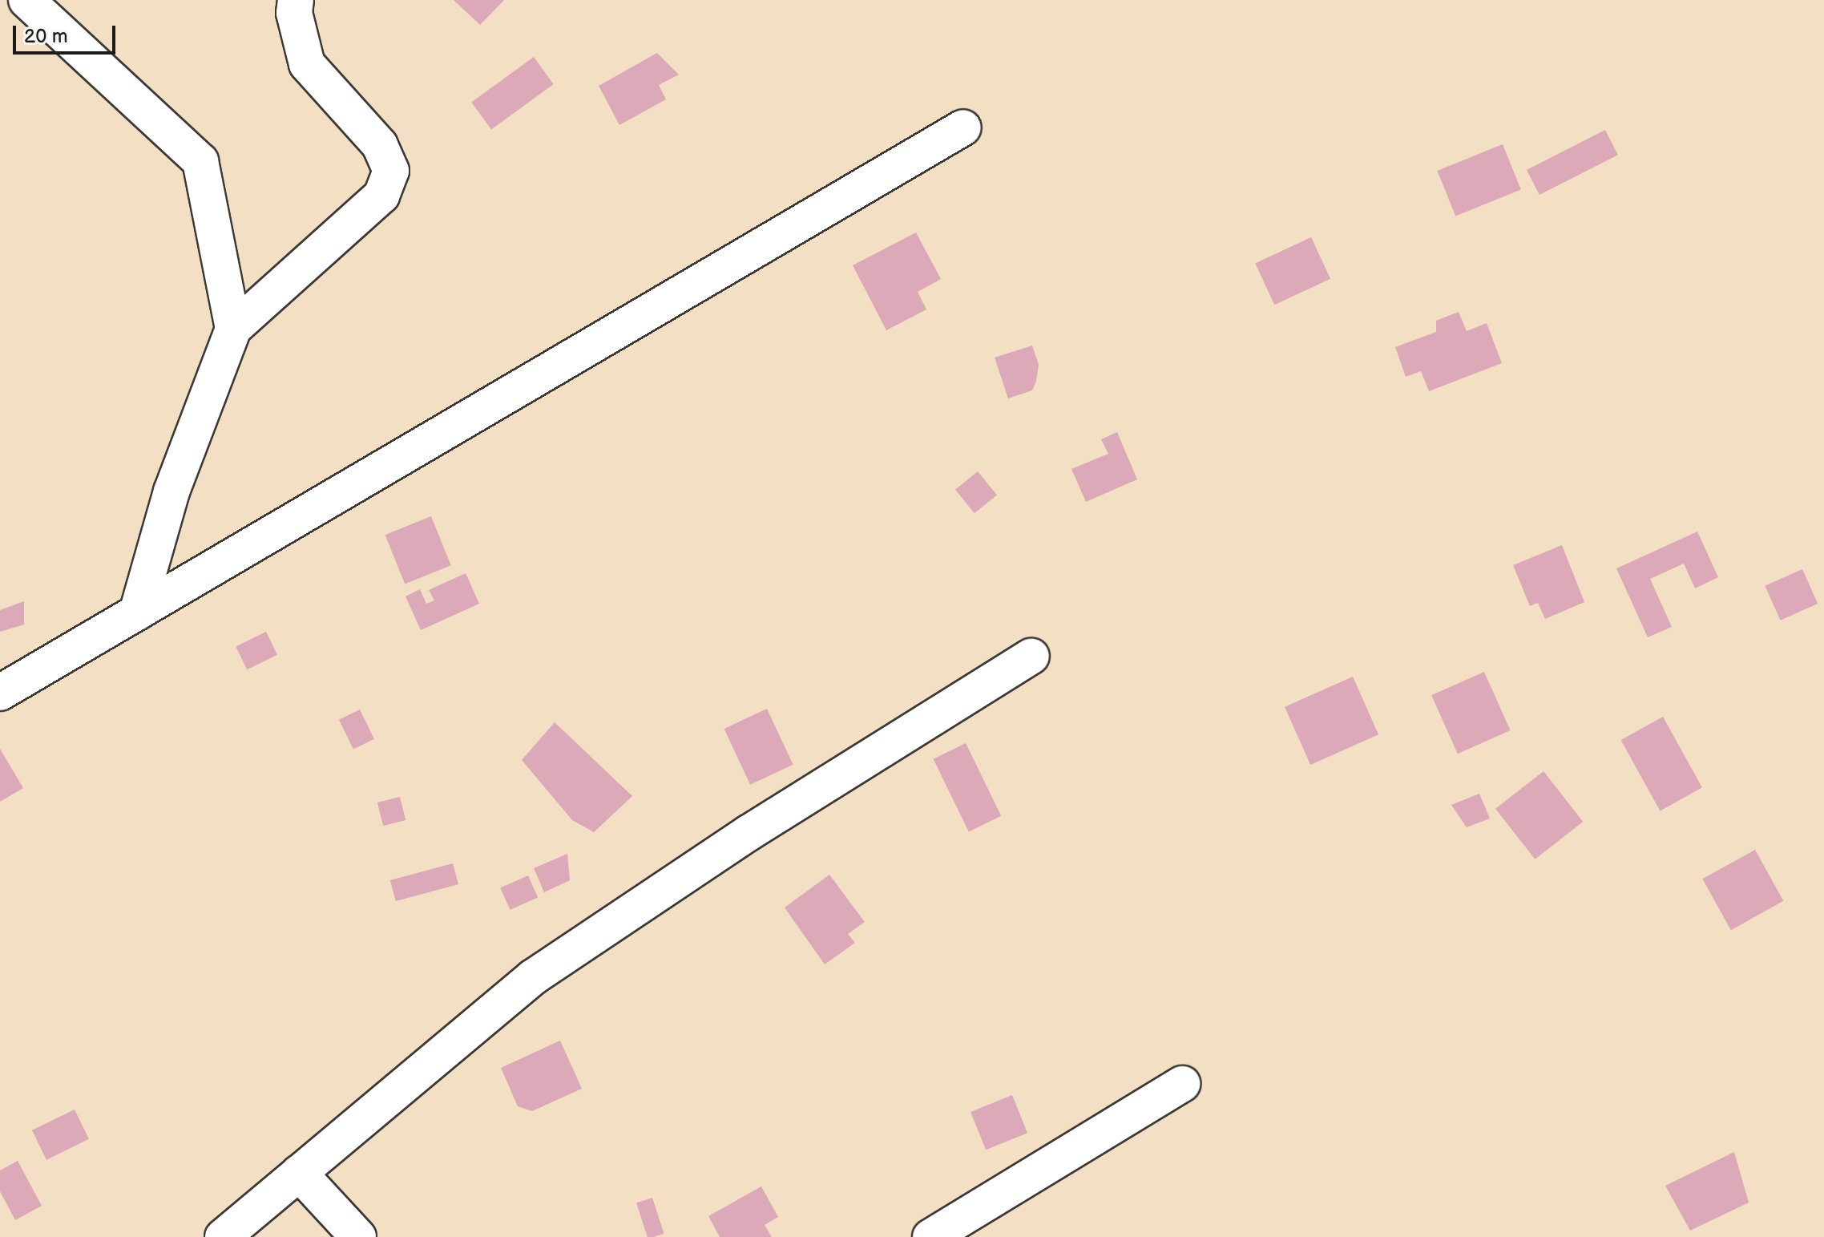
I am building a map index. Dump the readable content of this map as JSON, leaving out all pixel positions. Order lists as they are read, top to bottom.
{
  "scale_bar": "20 m"
}
